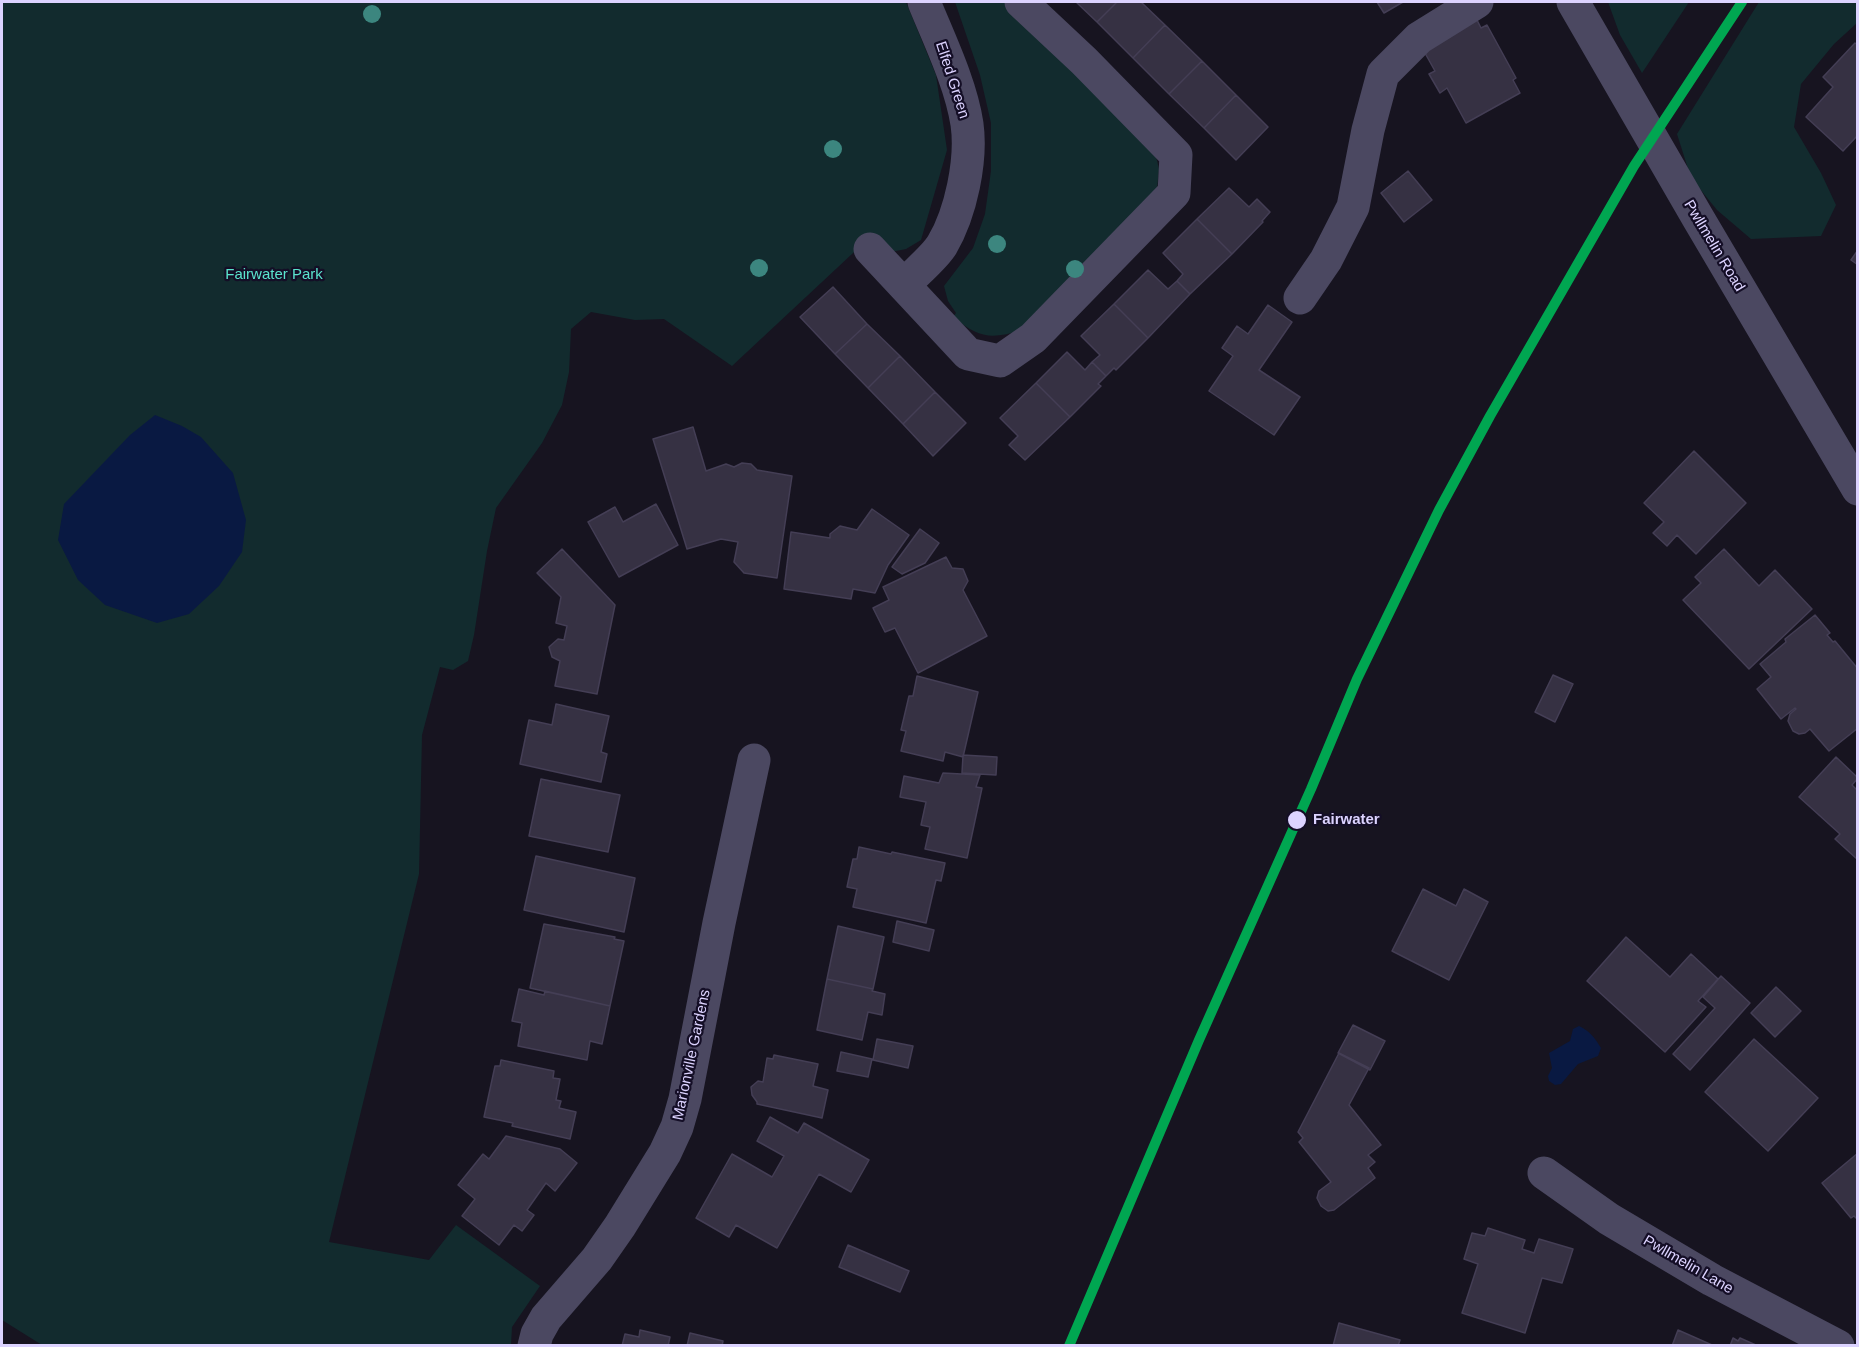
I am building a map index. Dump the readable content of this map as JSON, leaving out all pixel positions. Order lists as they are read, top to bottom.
{
  "streets": {
    "street": [
      "Elfed Green",
      "Pwllmelin Road",
      "Marionville Gardens",
      "Pwllmelin Lane"
    ]
  },
  "parks": ["Fairwater Park"],
  "places": ["Fairwater"]
}
